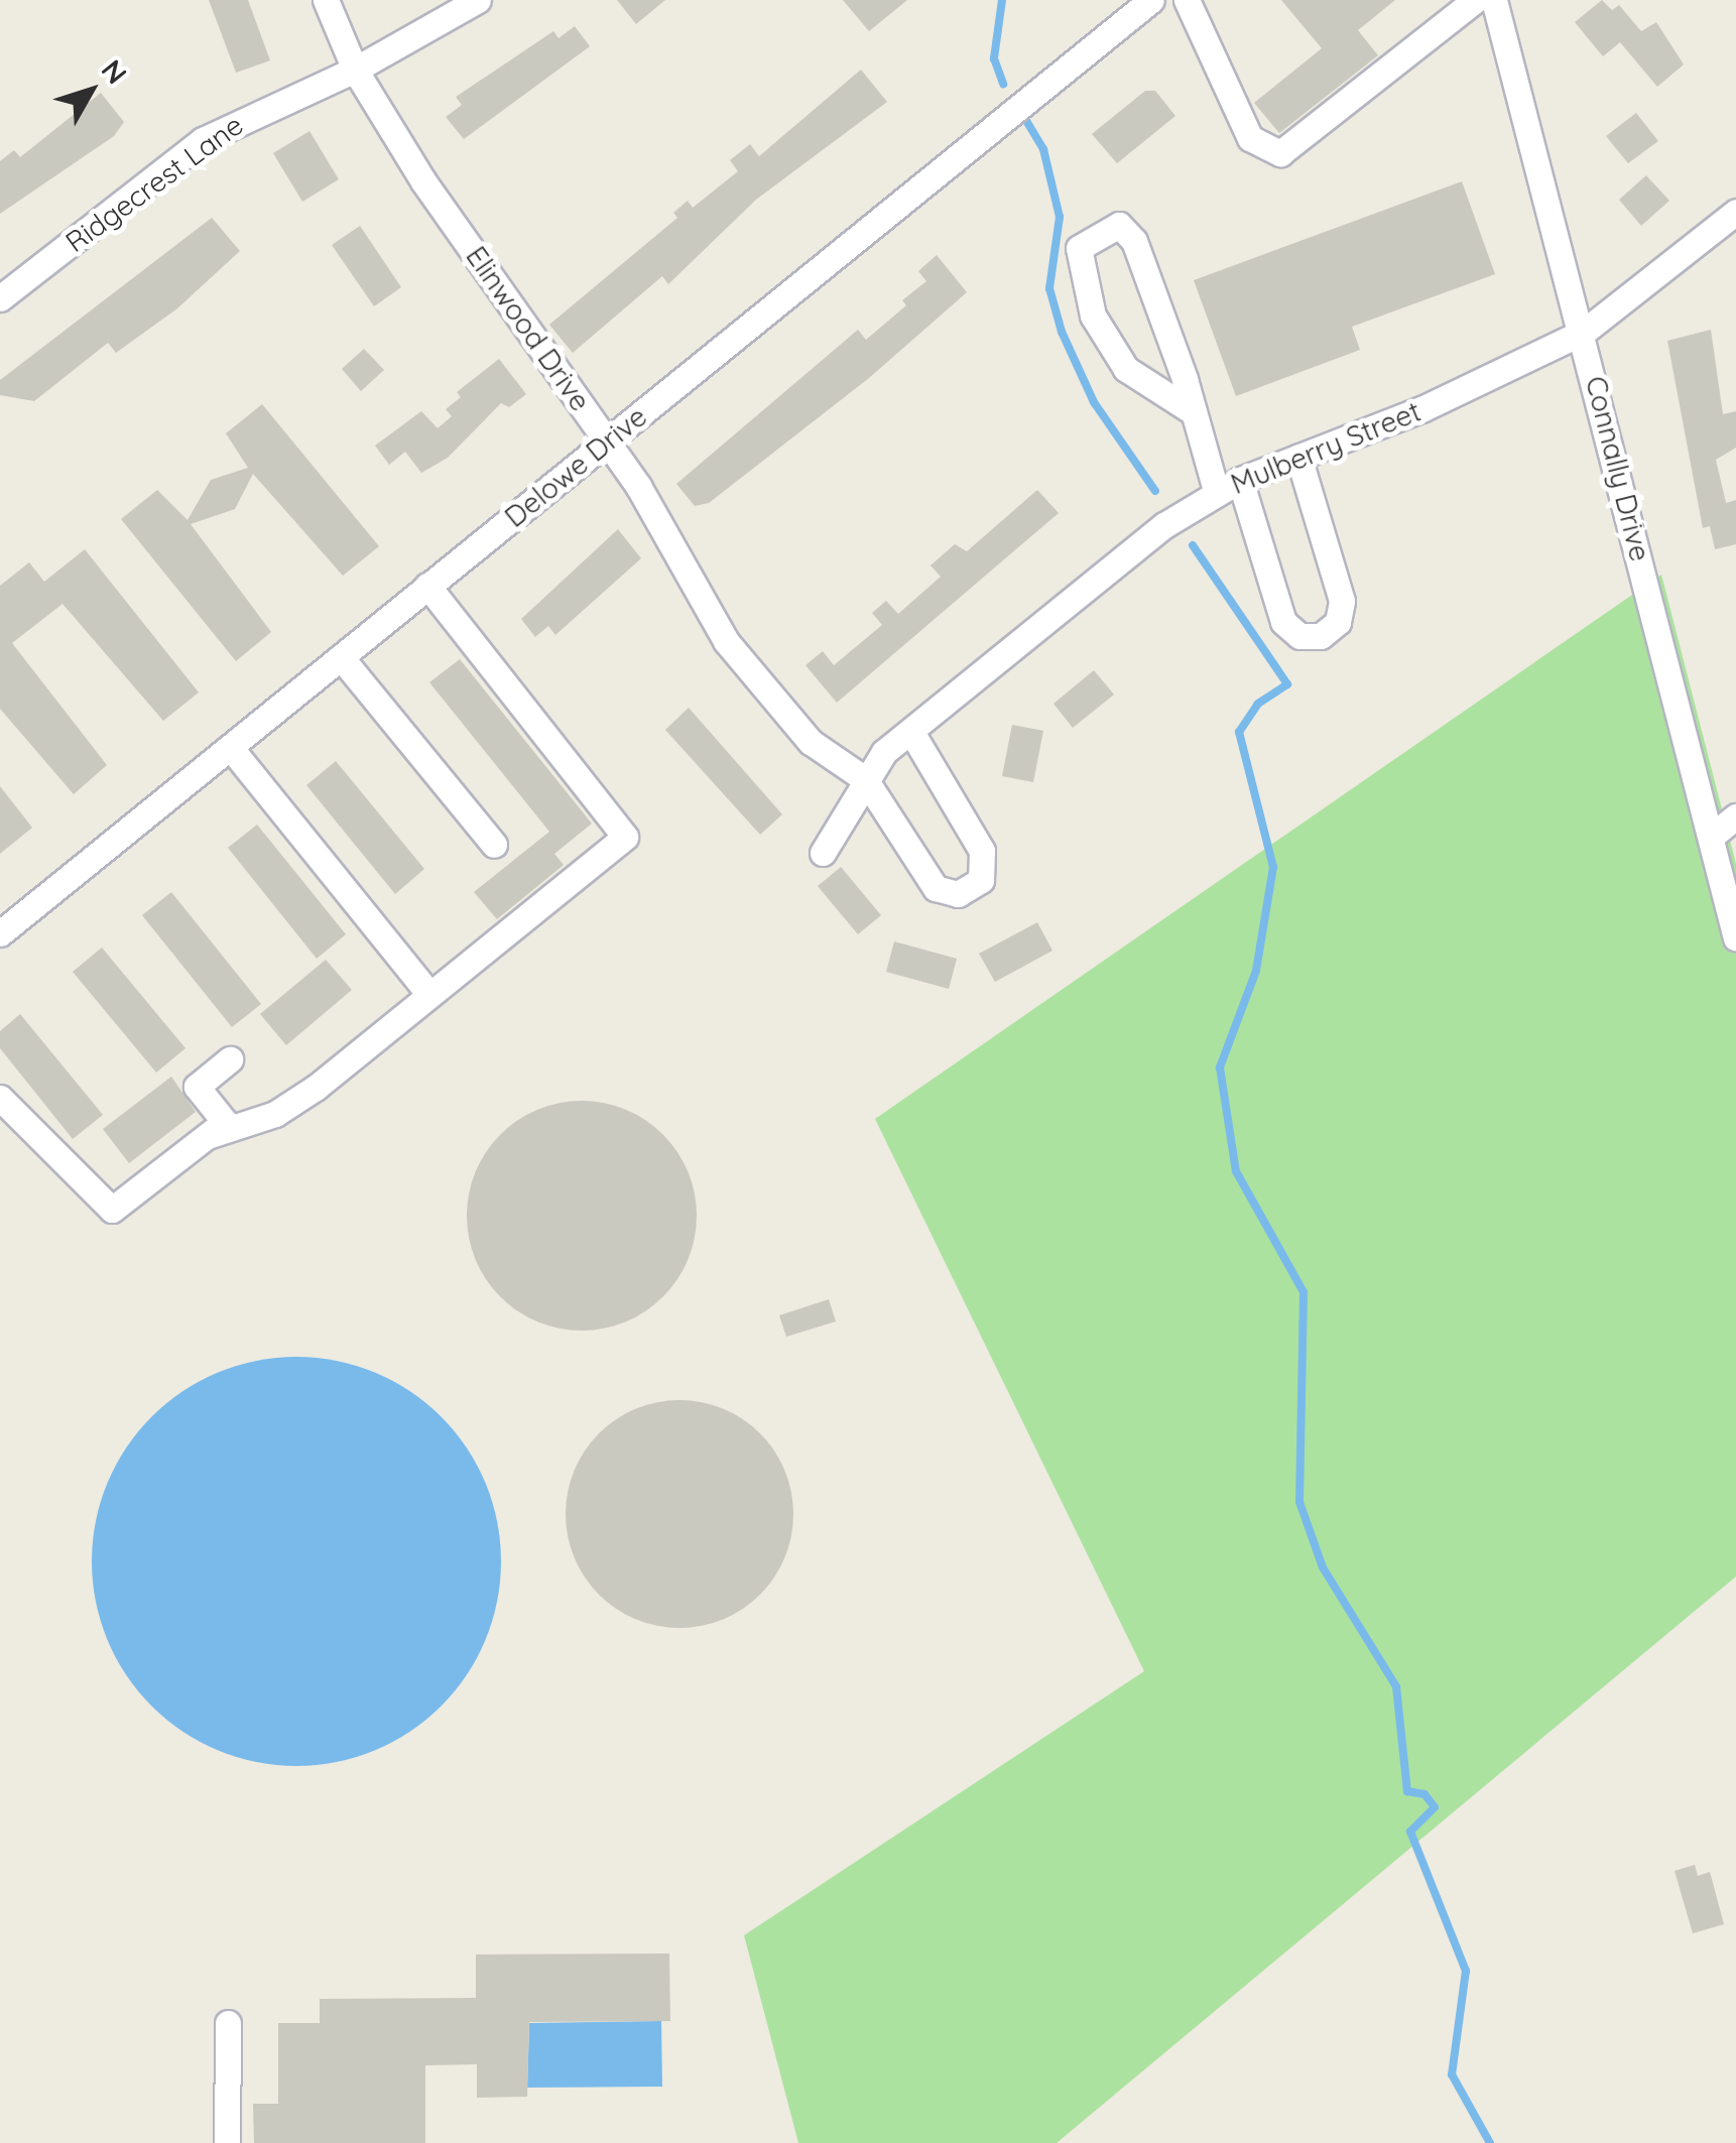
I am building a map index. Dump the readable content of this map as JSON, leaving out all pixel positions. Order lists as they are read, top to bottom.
{
  "streets": {
    "street": [
      "Ridgecrest Lane",
      "Elinwood Drive",
      "Mulberry Street",
      "Delowe Drive",
      "Connally Drive"
    ]
  },
  "crossings": [
    ["Ridgecrest Lane", "Elinwood Drive"],
    ["Elinwood Drive", "Mulberry Street"],
    ["Elinwood Drive", "Delowe Drive"],
    ["Mulberry Street", "Connally Drive"]
  ],
  "north": "top right"
}
